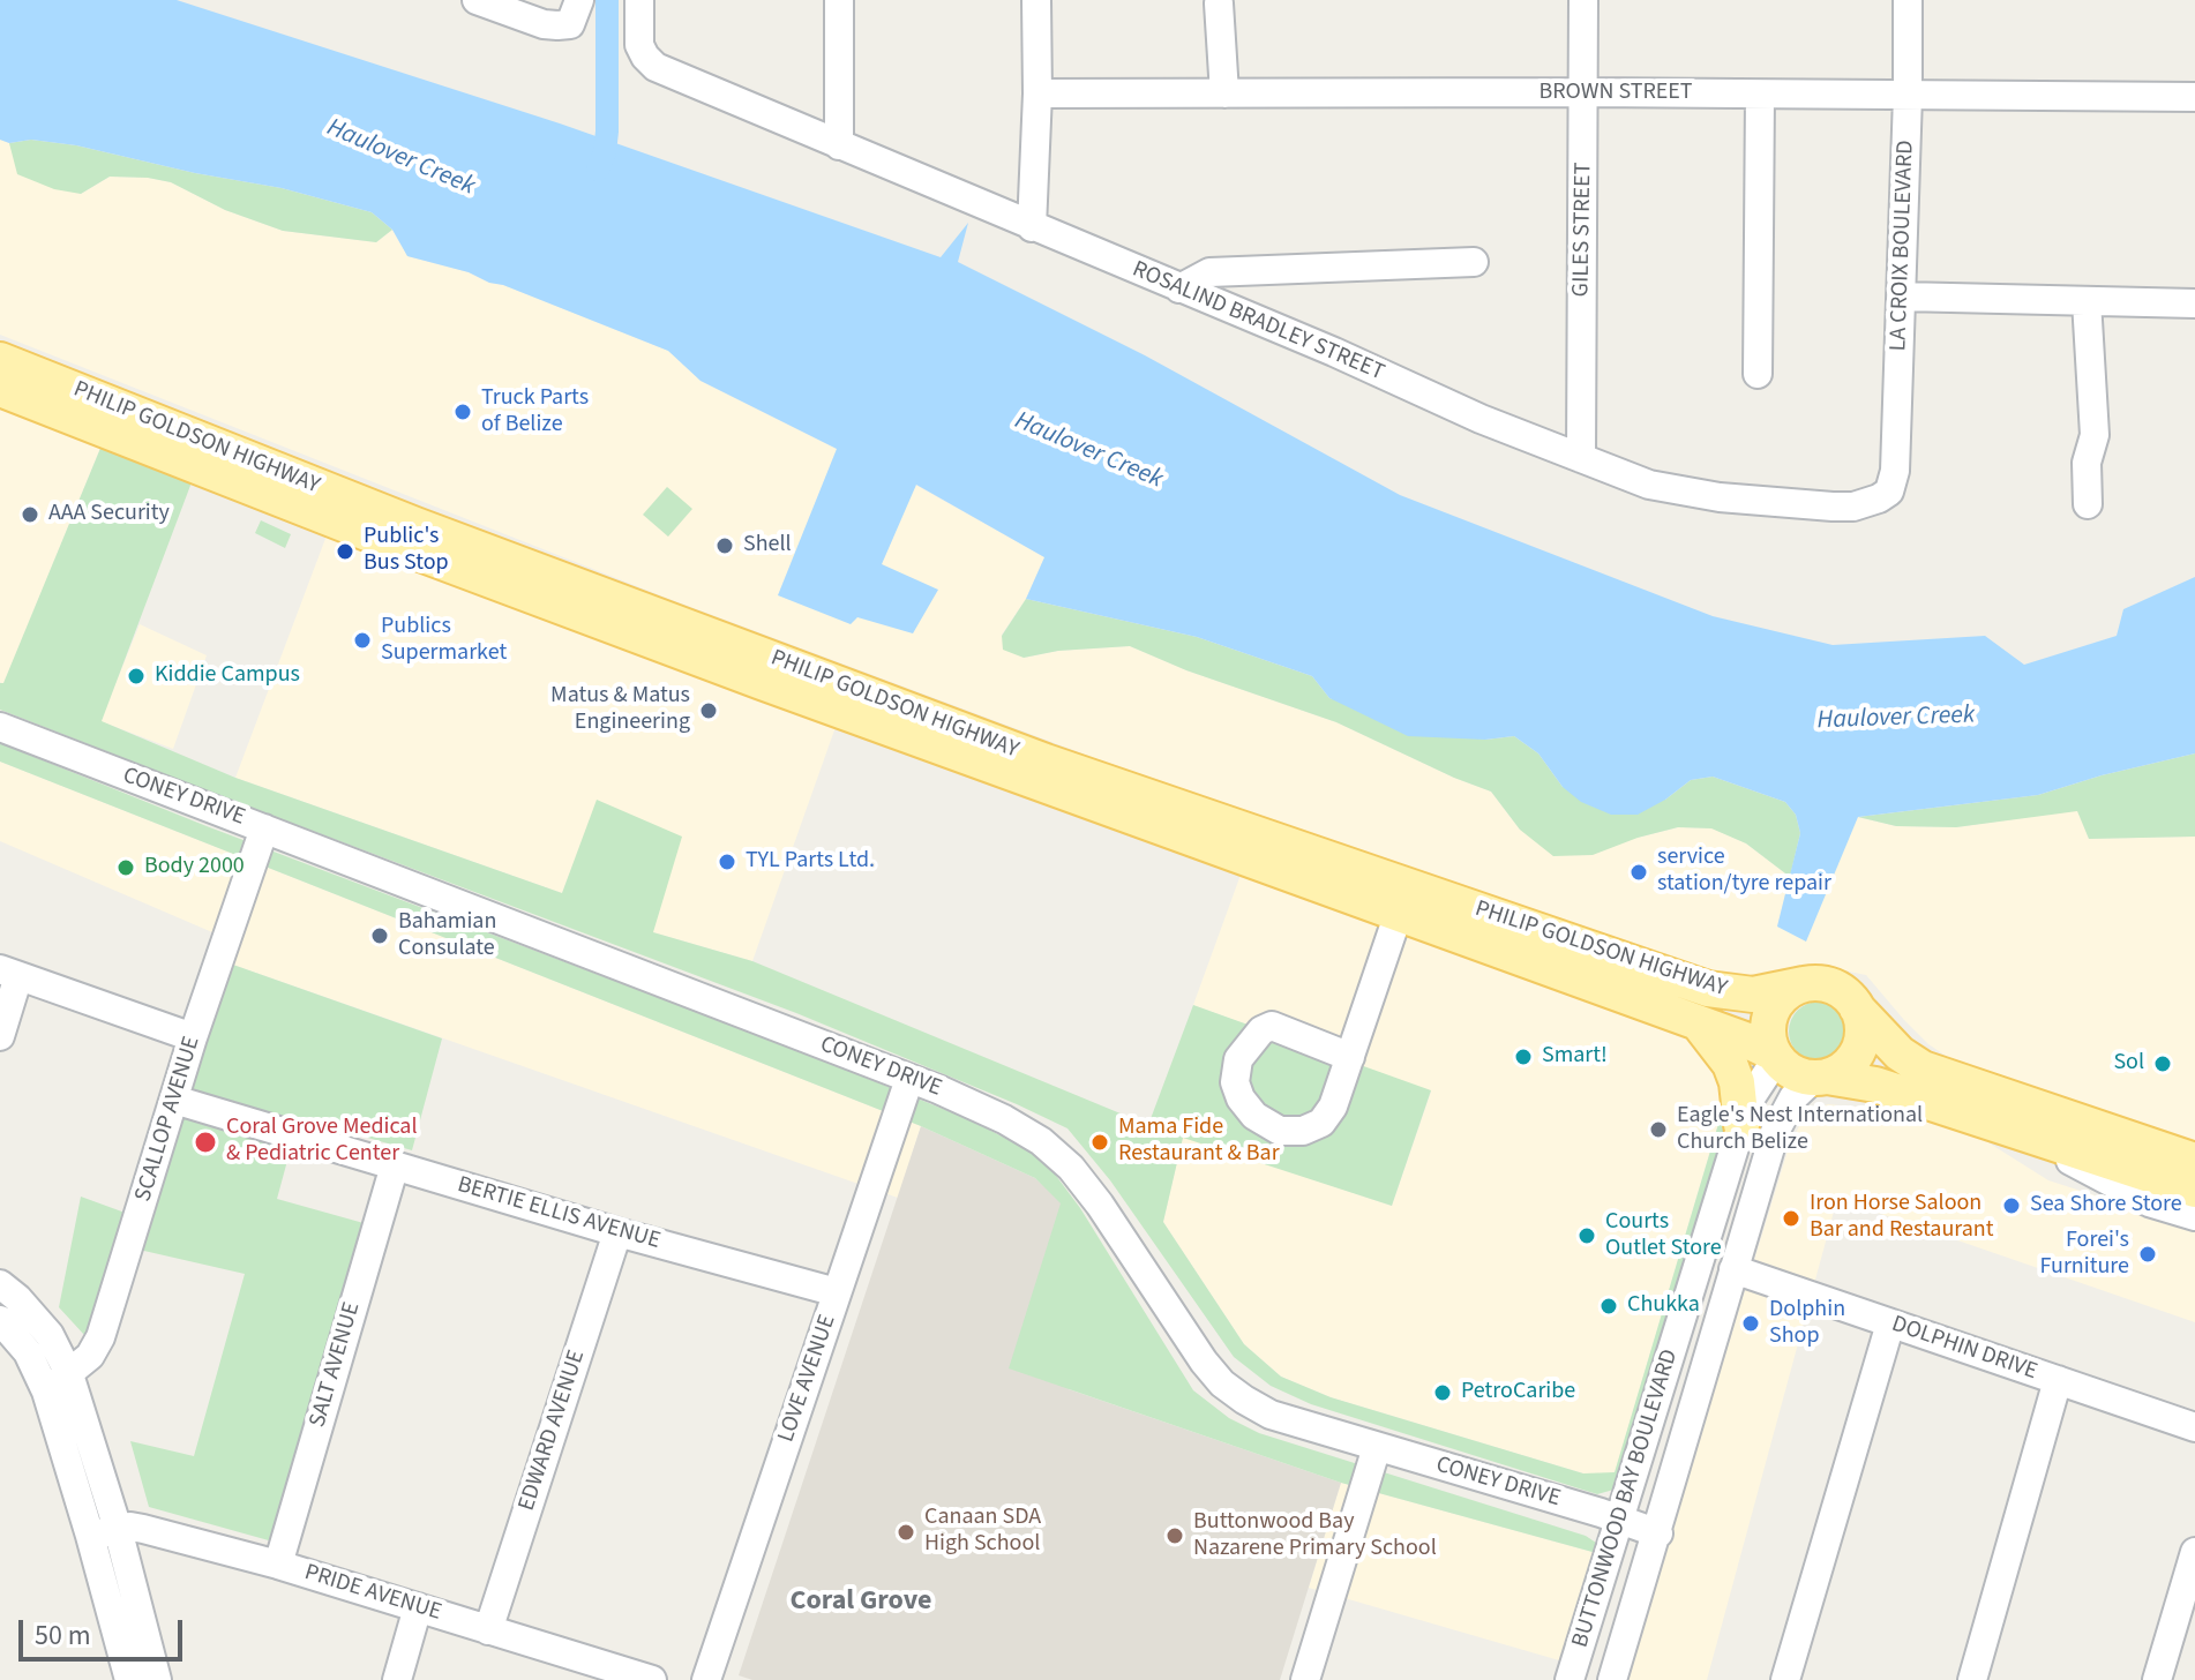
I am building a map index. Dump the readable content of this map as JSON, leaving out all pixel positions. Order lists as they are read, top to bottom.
{
  "streets": {
    "main road": ["PHILIP GOLDSON HIGHWAY"],
    "street": [
      "BROWN STREET",
      "GILES STREET",
      "LA CROIX BOULEVARD",
      "ROSALIND BRADLEY STREET",
      "CONEY DRIVE",
      "SCALLOP AVENUE",
      "BERTIE ELLIS AVENUE",
      "DOLPHIN DRIVE",
      "SALT AVENUE",
      "LOVE AVENUE",
      "EDWARD AVENUE",
      "BUTTONWOOD BAY BOULEVARD",
      "PRIDE AVENUE"
    ]
  },
  "crossings": [
    ["BROWN STREET", "GILES STREET"],
    ["BROWN STREET", "LA CROIX BOULEVARD"],
    ["GILES STREET", "ROSALIND BRADLEY STREET"],
    ["LA CROIX BOULEVARD", "ROSALIND BRADLEY STREET"],
    ["PHILIP GOLDSON HIGHWAY", "BUTTONWOOD BAY BOULEVARD"],
    ["CONEY DRIVE", "SCALLOP AVENUE"],
    ["CONEY DRIVE", "LOVE AVENUE"],
    ["CONEY DRIVE", "BUTTONWOOD BAY BOULEVARD"],
    ["SCALLOP AVENUE", "BERTIE ELLIS AVENUE"],
    ["BERTIE ELLIS AVENUE", "SALT AVENUE"],
    ["BERTIE ELLIS AVENUE", "LOVE AVENUE"],
    ["BERTIE ELLIS AVENUE", "EDWARD AVENUE"],
    ["DOLPHIN DRIVE", "BUTTONWOOD BAY BOULEVARD"],
    ["SALT AVENUE", "PRIDE AVENUE"],
    ["EDWARD AVENUE", "PRIDE AVENUE"]
  ],
  "districts": ["Coral Grove"],
  "water": ["Haulover Creek"],
  "places": [
    "Truck Parts of Belize",
    "AAA Security",
    "Shell",
    "Public's Bus Stop",
    "Publics Supermarket",
    "Kiddie Campus",
    "Matus & Matus Engineering",
    "TYL Parts Ltd.",
    "Body 2000",
    "service station/tyre repair",
    "Bahamian Consulate",
    "Smart!",
    "Sol",
    "Eagle's Nest International Church Belize",
    "Coral Grove Medical & Pediatric Center",
    "Mama Fide Restaurant & Bar",
    "Sea Shore Store",
    "Iron Horse Saloon Bar and Restaurant",
    "Courts Outlet Store",
    "Forei's Furniture",
    "Chukka",
    "Dolphin Shop",
    "PetroCaribe",
    "Canaan SDA High School",
    "Buttonwood Bay Nazarene Primary School"
  ],
  "scale_bar": "50 m"
}
